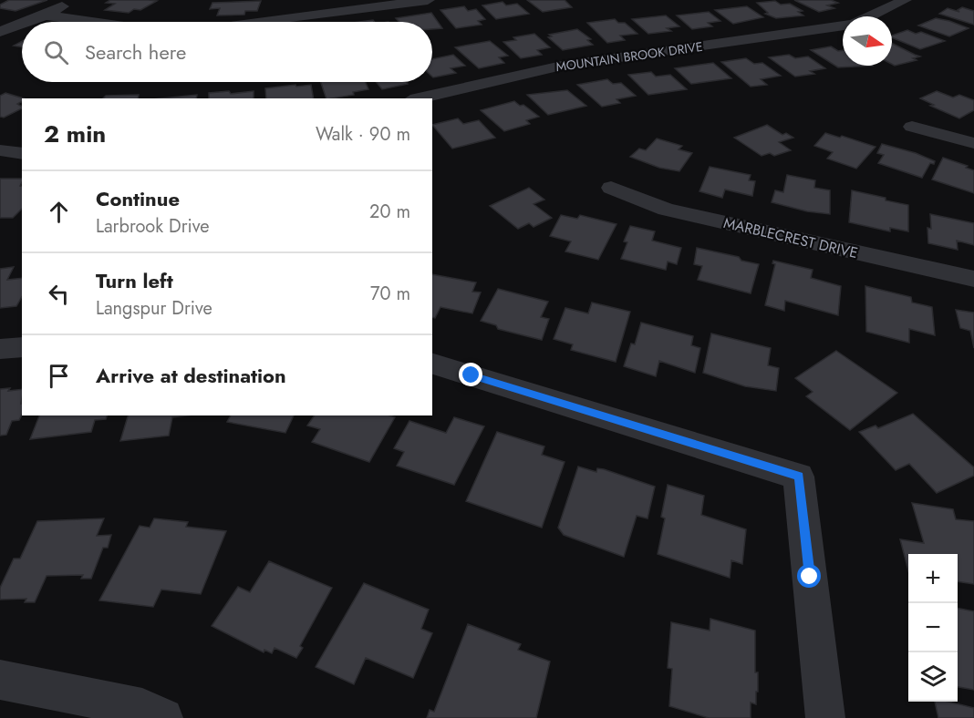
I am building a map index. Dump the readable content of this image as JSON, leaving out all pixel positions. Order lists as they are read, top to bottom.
{
  "streets": {
    "street": ["MOUNTAIN BROOK DRIVE", "MARBLECREST DRIVE"]
  },
  "north": "right",
  "page": {
    "search": "Search here",
    "heading": ["2 min", "Walk · 90 m"],
    "list": [
      ["Continue", "Larbrook Drive", "20 m"],
      ["Turn left", "Langspur Drive", "70 m"],
      "Arrive at destination"
    ],
    "map_buttons": ["+", "−"]
  }
}
